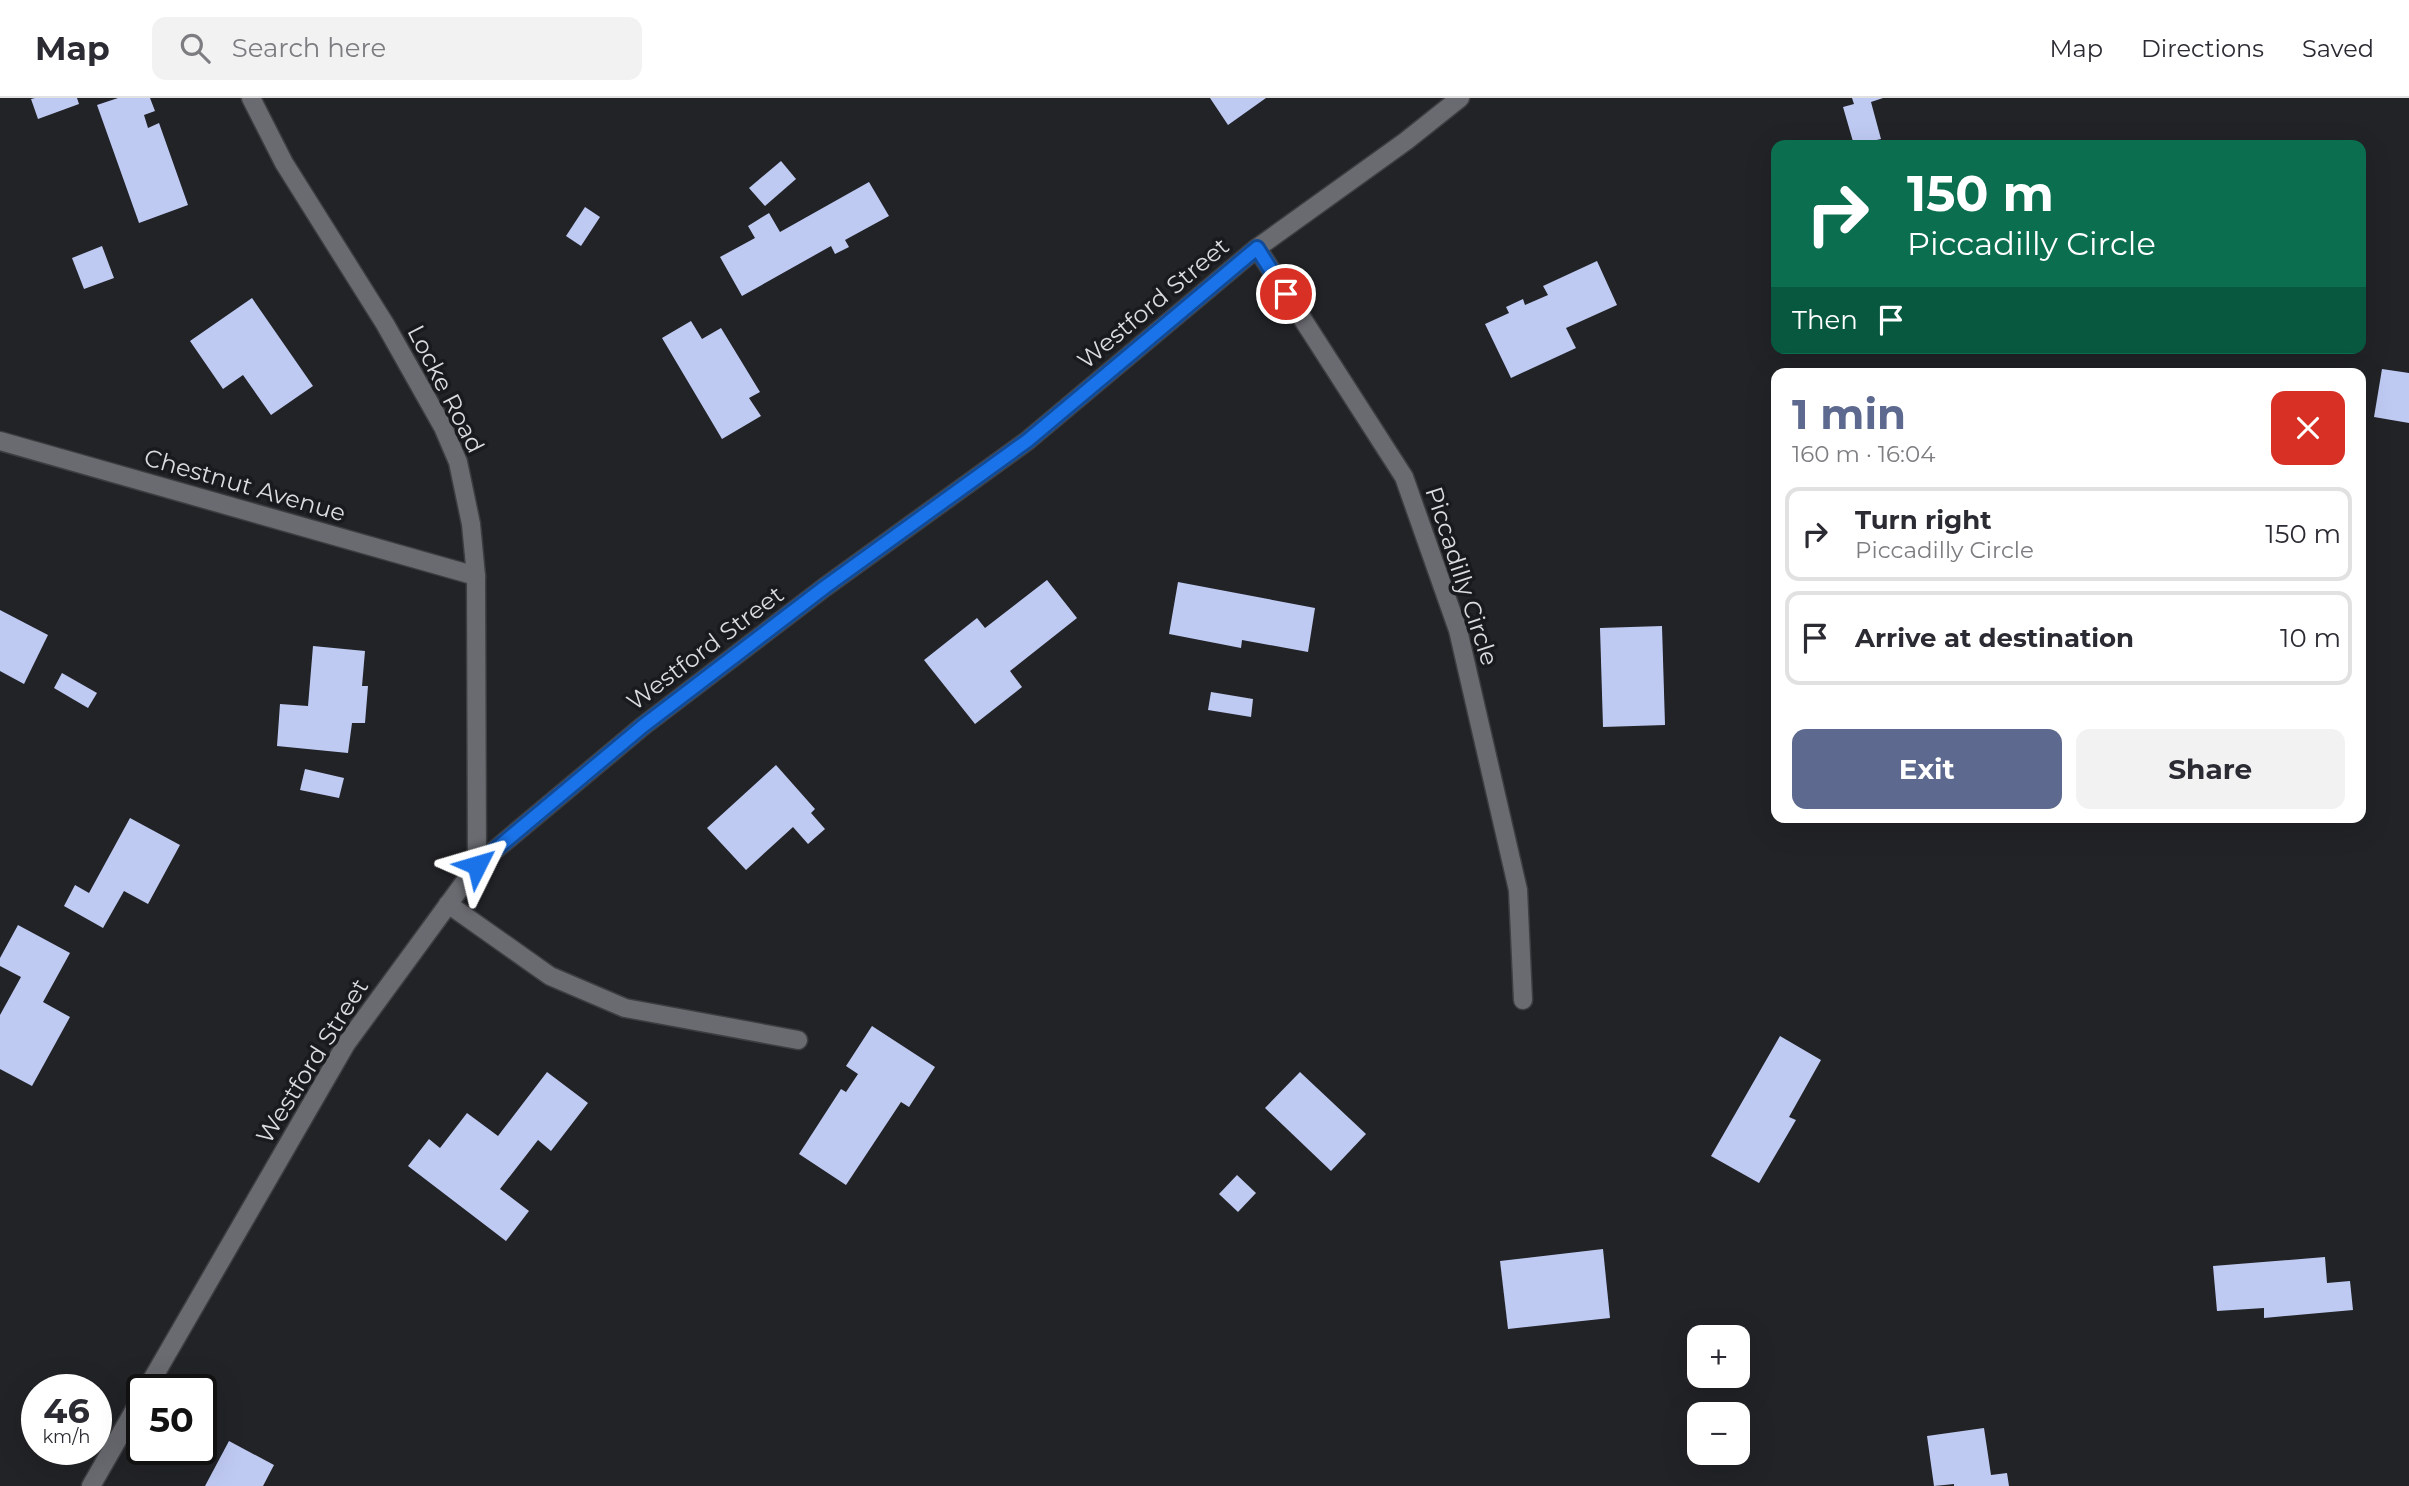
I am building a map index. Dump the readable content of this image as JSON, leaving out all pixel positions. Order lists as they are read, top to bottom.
{
  "streets": {
    "street": [
      "Westford Street",
      "Locke Road",
      "Chestnut Avenue",
      "Piccadilly Circle"
    ]
  },
  "crossings": [
    ["Westford Street", "Locke Road"],
    ["Westford Street", "Piccadilly Circle"],
    ["Locke Road", "Chestnut Avenue"]
  ],
  "page": {
    "header": "Map",
    "search": "Search here",
    "nav": ["Map", "Directions", "Saved"],
    "turn": ["150 m", "Piccadilly Circle"],
    "then": "Then",
    "heading": ["1 min", "160 m · 16:04"],
    "list": [
      {
        "name": "Turn right",
        "note": "Piccadilly Circle",
        "value": "150 m"
      },
      {
        "name": "Arrive at destination",
        "value": "10 m"
      }
    ],
    "buttons": ["Exit", "Share"],
    "map_buttons": ["+", "−"],
    "speed": "46 km/h",
    "limit": "50"
  }
}
